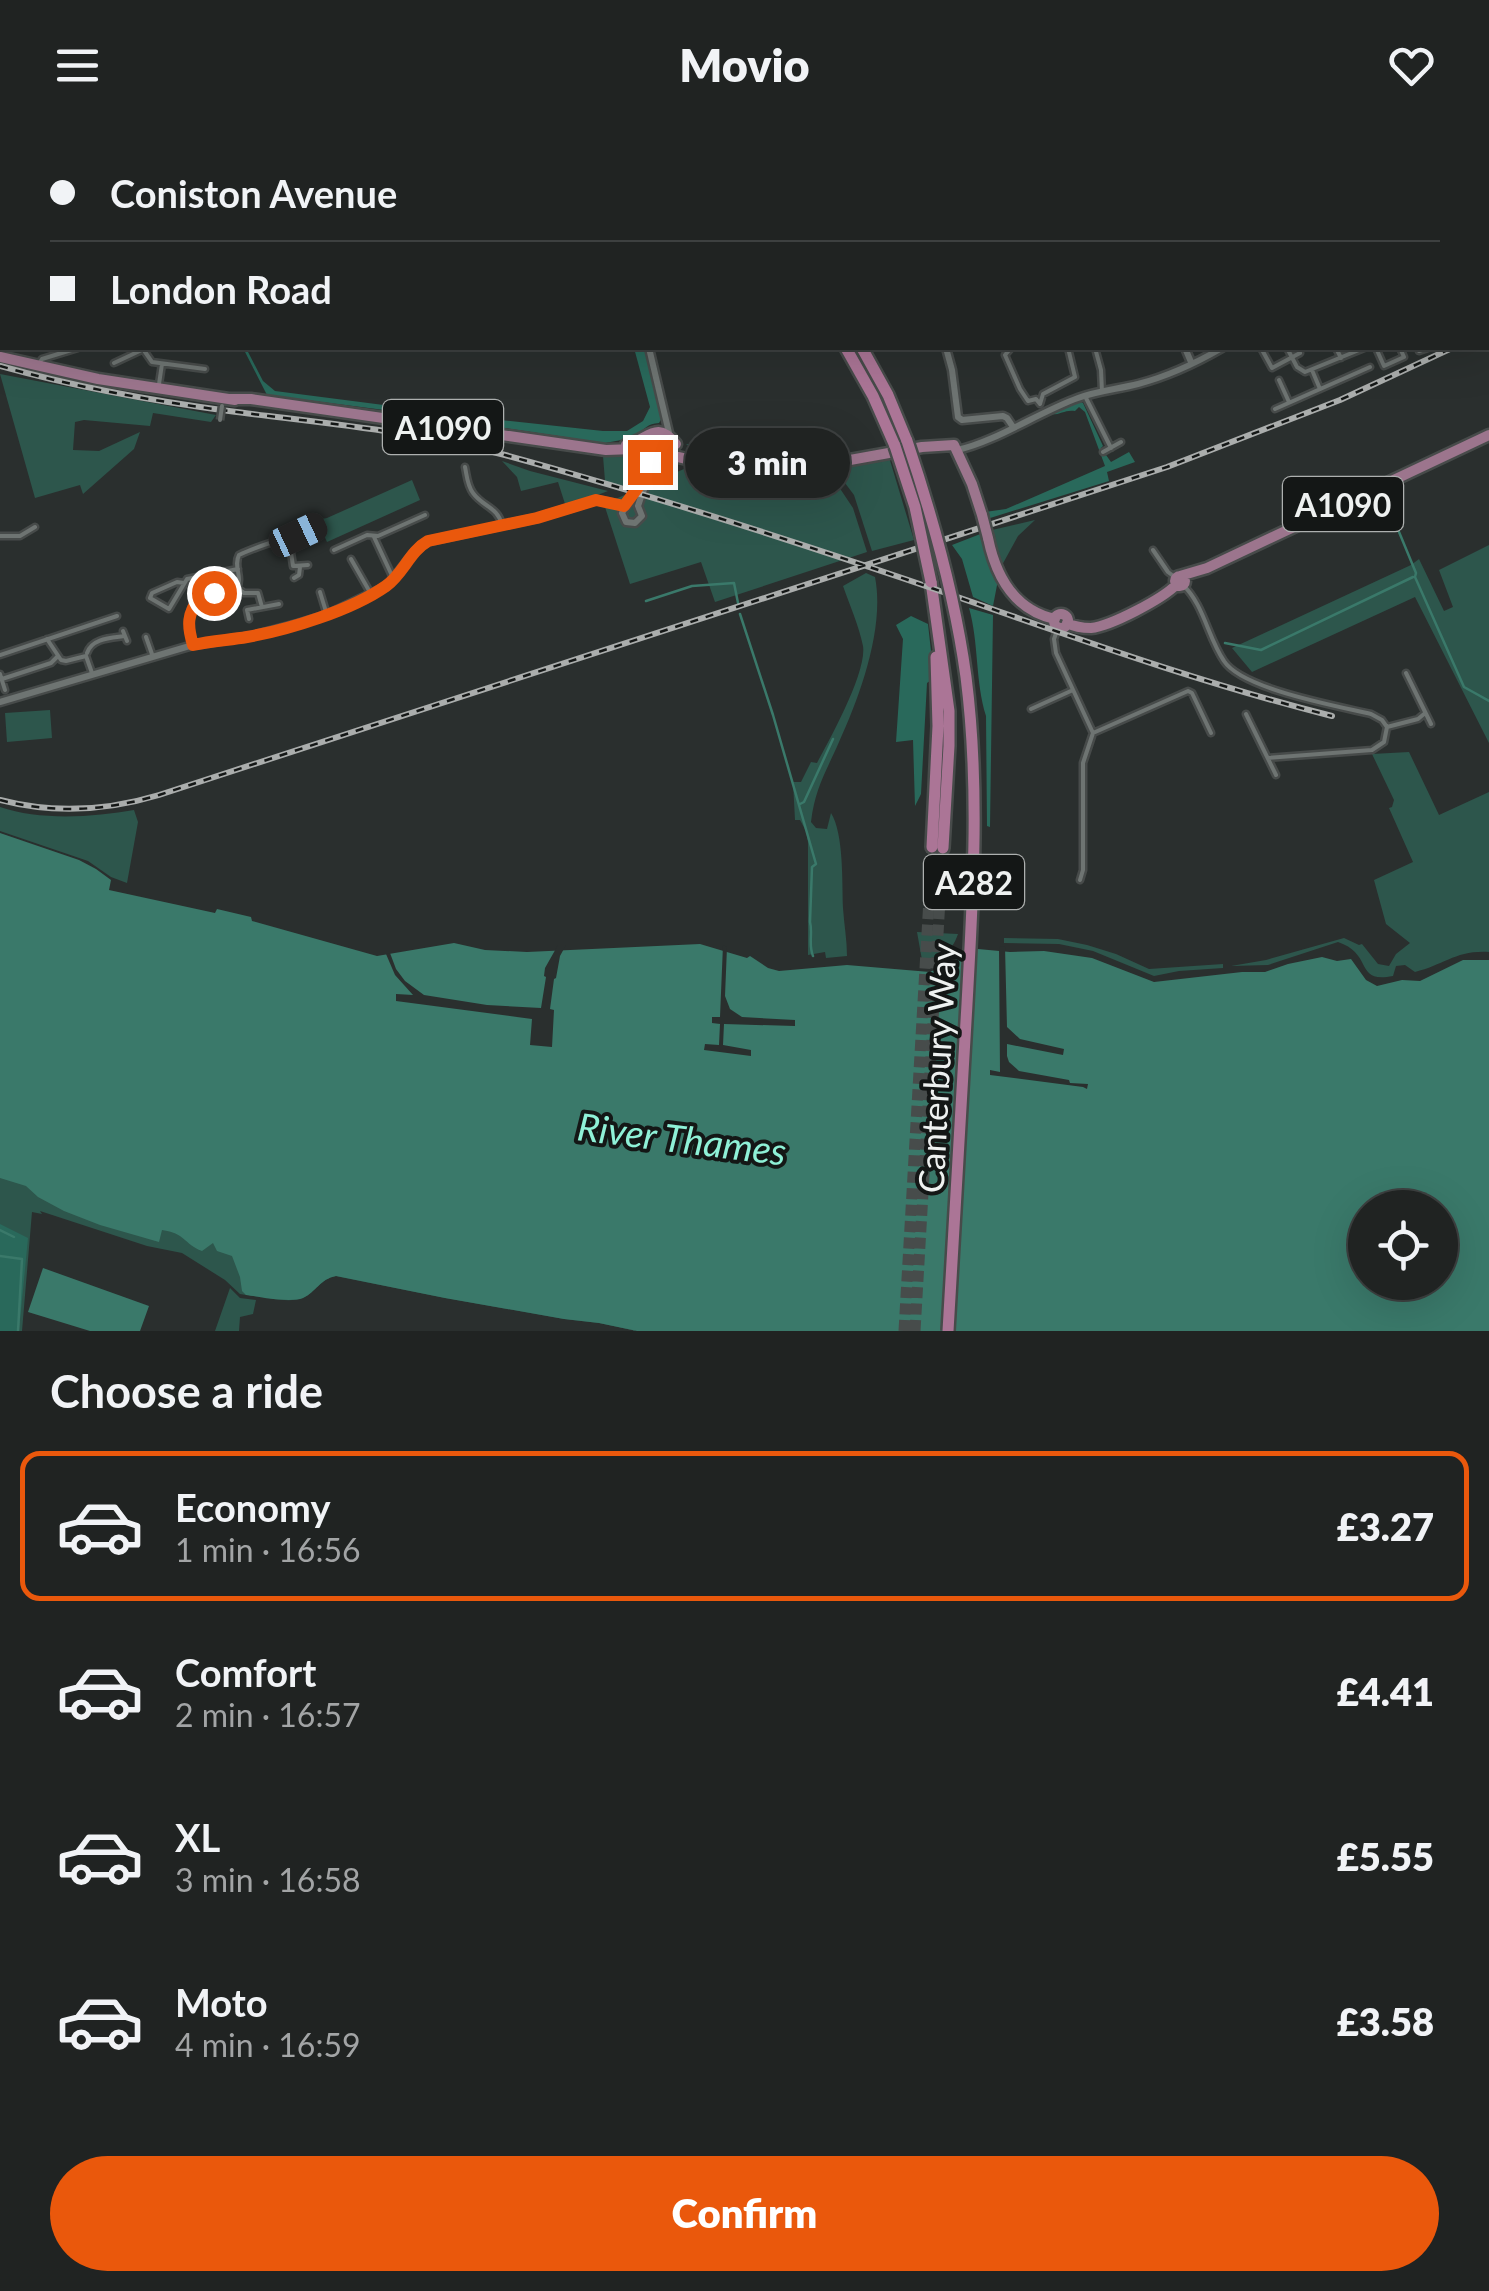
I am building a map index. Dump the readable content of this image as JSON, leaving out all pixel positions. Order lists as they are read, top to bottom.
{
  "streets": {
    "highway": ["A282", "Canterbury Way"],
    "main road": ["A1090"]
  },
  "water": ["River Thames"],
  "page": {
    "header": "Movio",
    "banner": ["Coniston Avenue", "London Road"],
    "bubble": "3 min",
    "heading": "Choose a ride",
    "list": [
      {
        "name": "Economy",
        "note": "1 min · 16:56",
        "value": "£3.27"
      },
      {
        "name": "Comfort",
        "note": "2 min · 16:57",
        "value": "£4.41"
      },
      {
        "name": "XL",
        "note": "3 min · 16:58",
        "value": "£5.55"
      },
      {
        "name": "Moto",
        "note": "4 min · 16:59",
        "value": "£3.58"
      }
    ],
    "buttons": "Confirm"
  }
}
